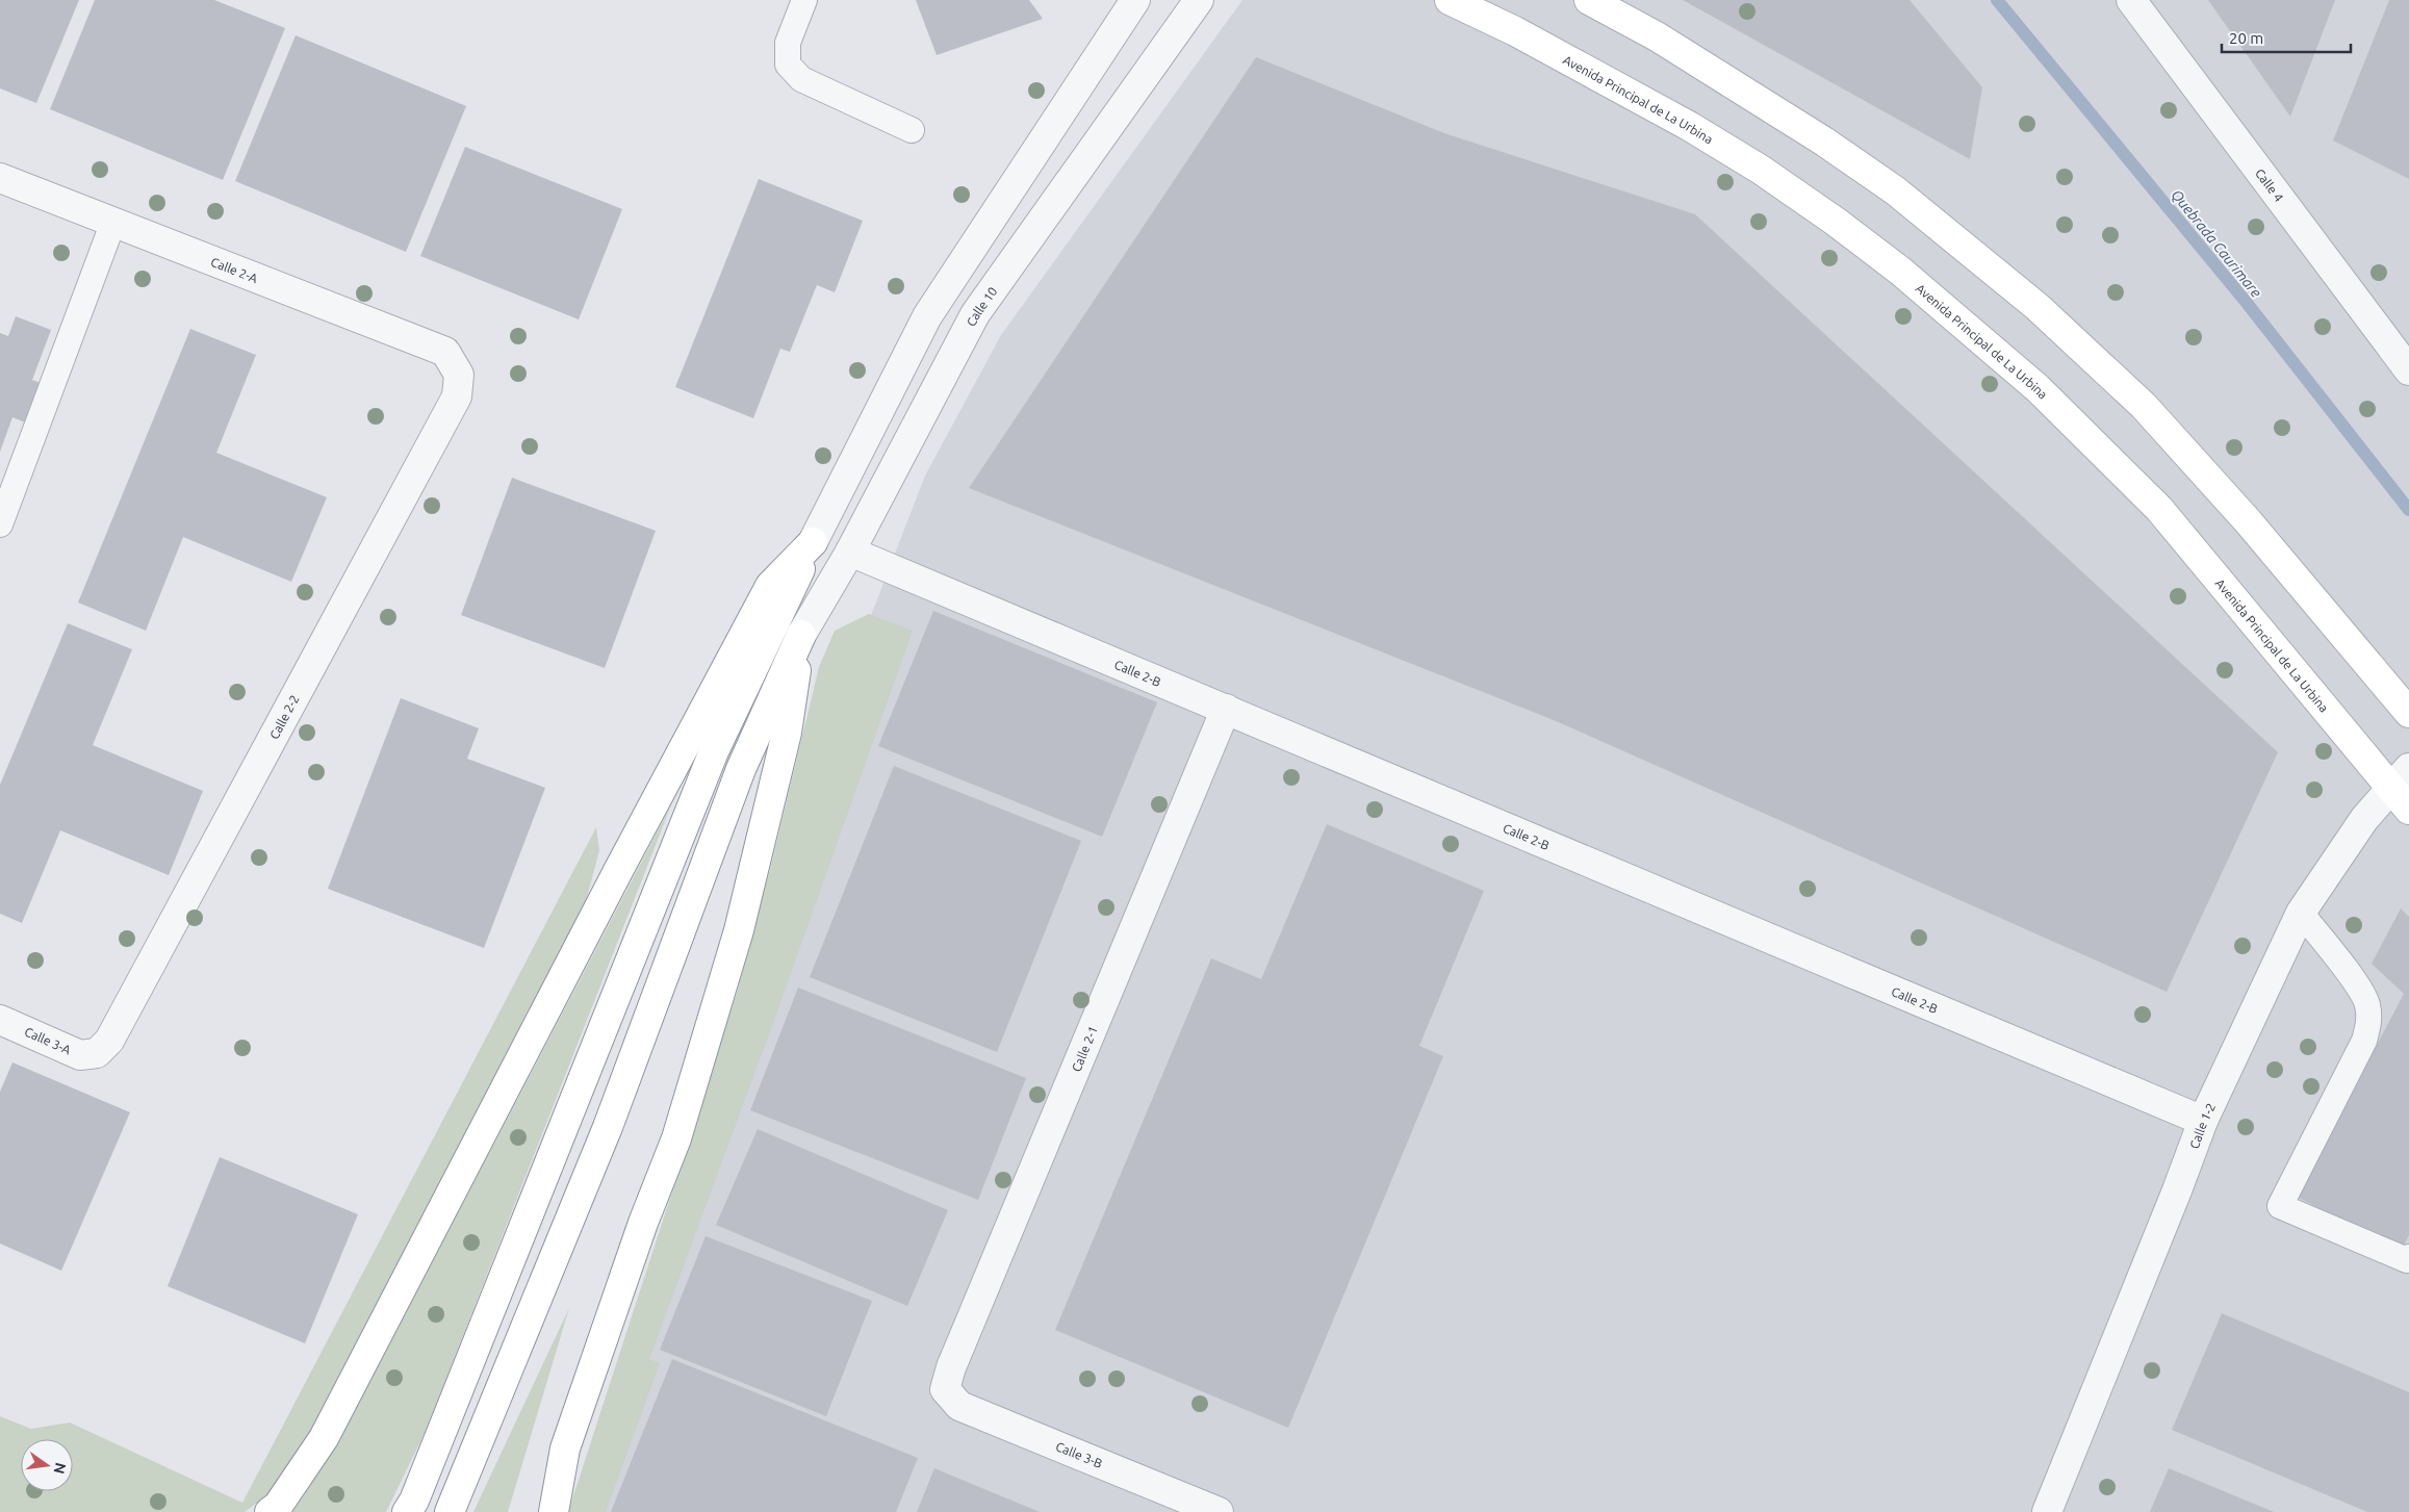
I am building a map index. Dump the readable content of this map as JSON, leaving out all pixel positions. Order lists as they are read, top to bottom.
{
  "streets": {
    "main road": ["Avenida Principal de La Urbina"],
    "street": [
      "Calle 4",
      "Calle 2-A",
      "Calle 10",
      "Calle 2-B",
      "Calle 2-2",
      "Calle 3-A",
      "Calle 2-1",
      "Calle 1-2",
      "Calle 3-B"
    ]
  },
  "crossings": [
    ["Avenida Principal de La Urbina", "Calle 1-2"],
    ["Calle 2-A", "Calle 2-2"],
    ["Calle 10", "Calle 2-B"],
    ["Calle 2-B", "Calle 2-1"],
    ["Calle 2-B", "Calle 1-2"],
    ["Calle 2-2", "Calle 3-A"],
    ["Calle 2-1", "Calle 3-B"]
  ],
  "water": ["Quebrada Caurimare"],
  "scale_bar": "20 m",
  "north": "right"
}
